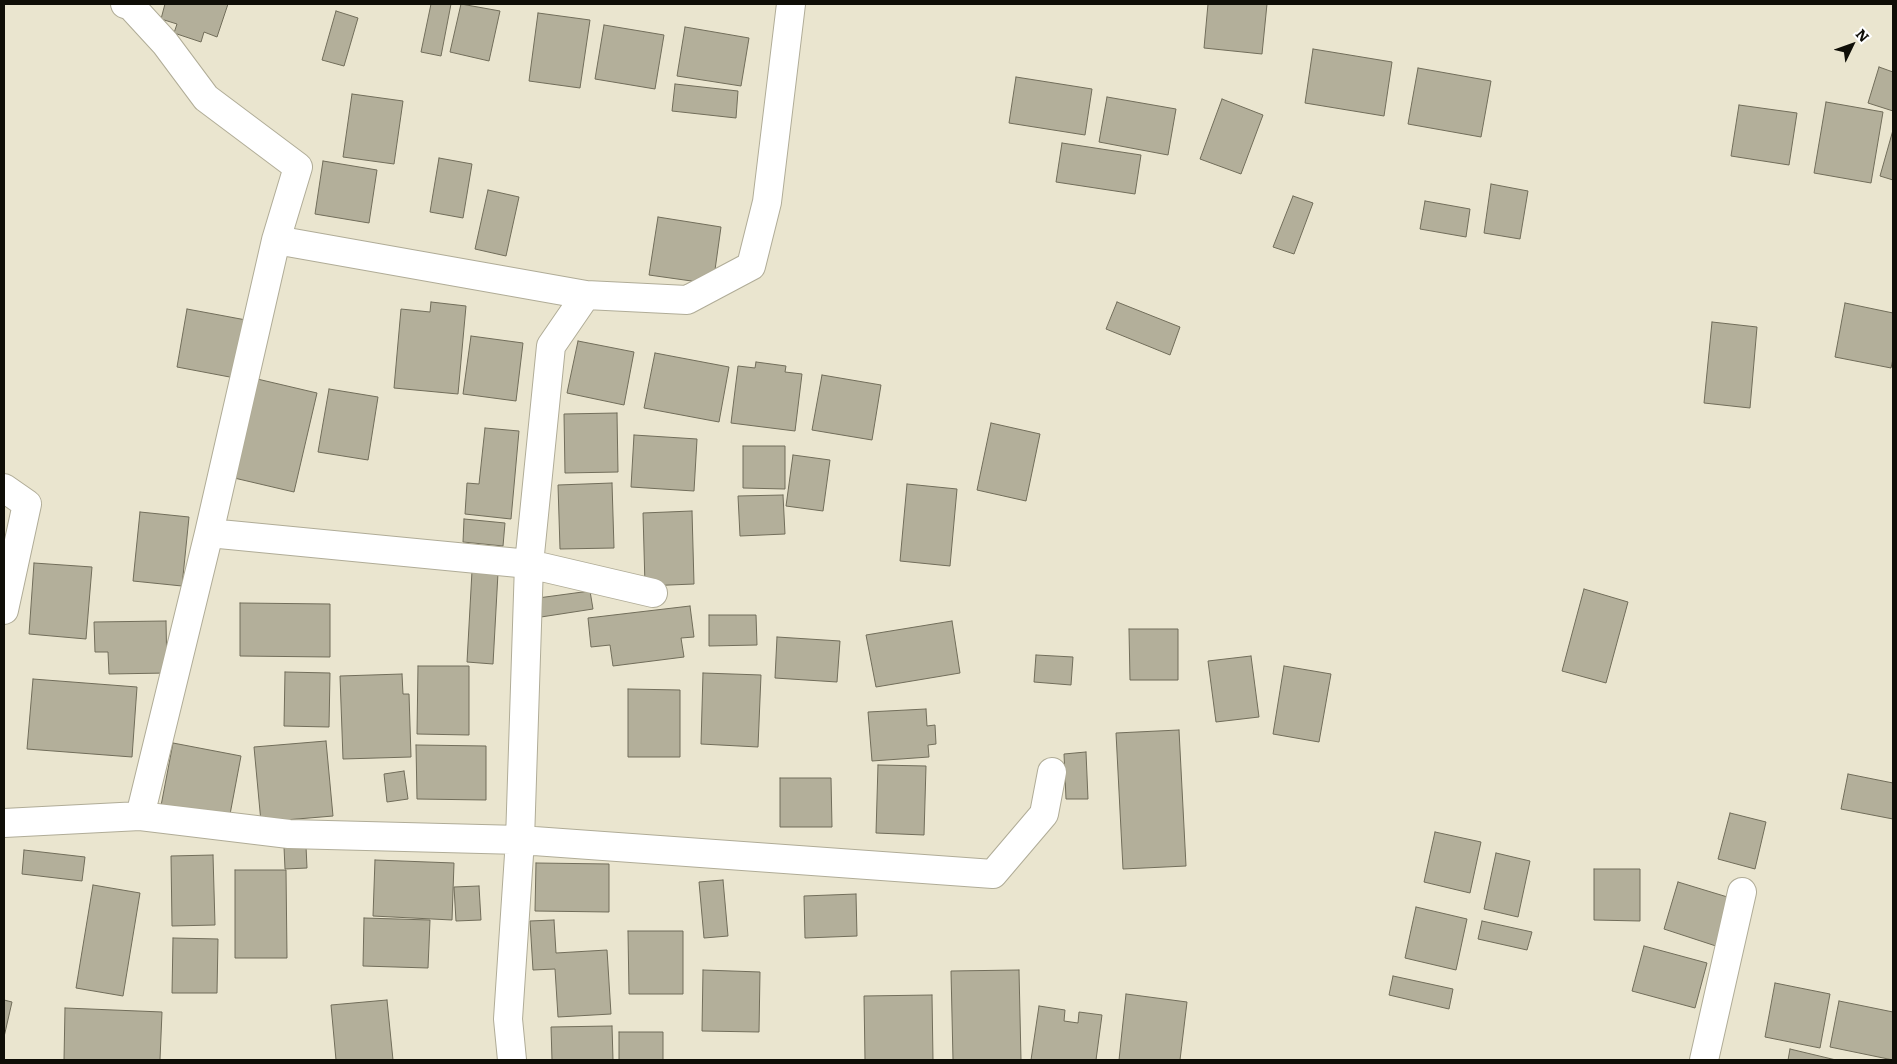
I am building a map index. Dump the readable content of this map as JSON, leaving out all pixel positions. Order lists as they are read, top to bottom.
{
  "north": "top right"
}
